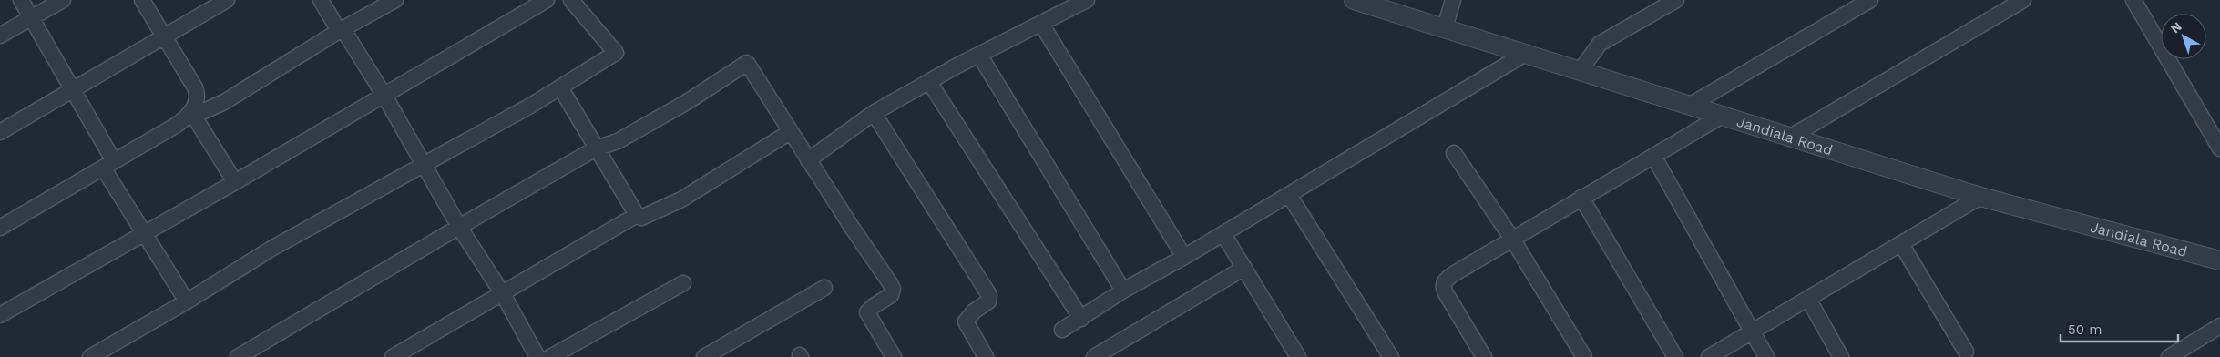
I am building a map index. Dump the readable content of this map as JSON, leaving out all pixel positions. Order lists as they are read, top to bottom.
{
  "streets": {
    "street": ["Jandiala Road"]
  },
  "scale_bar": "50 m",
  "north": "top left"
}
